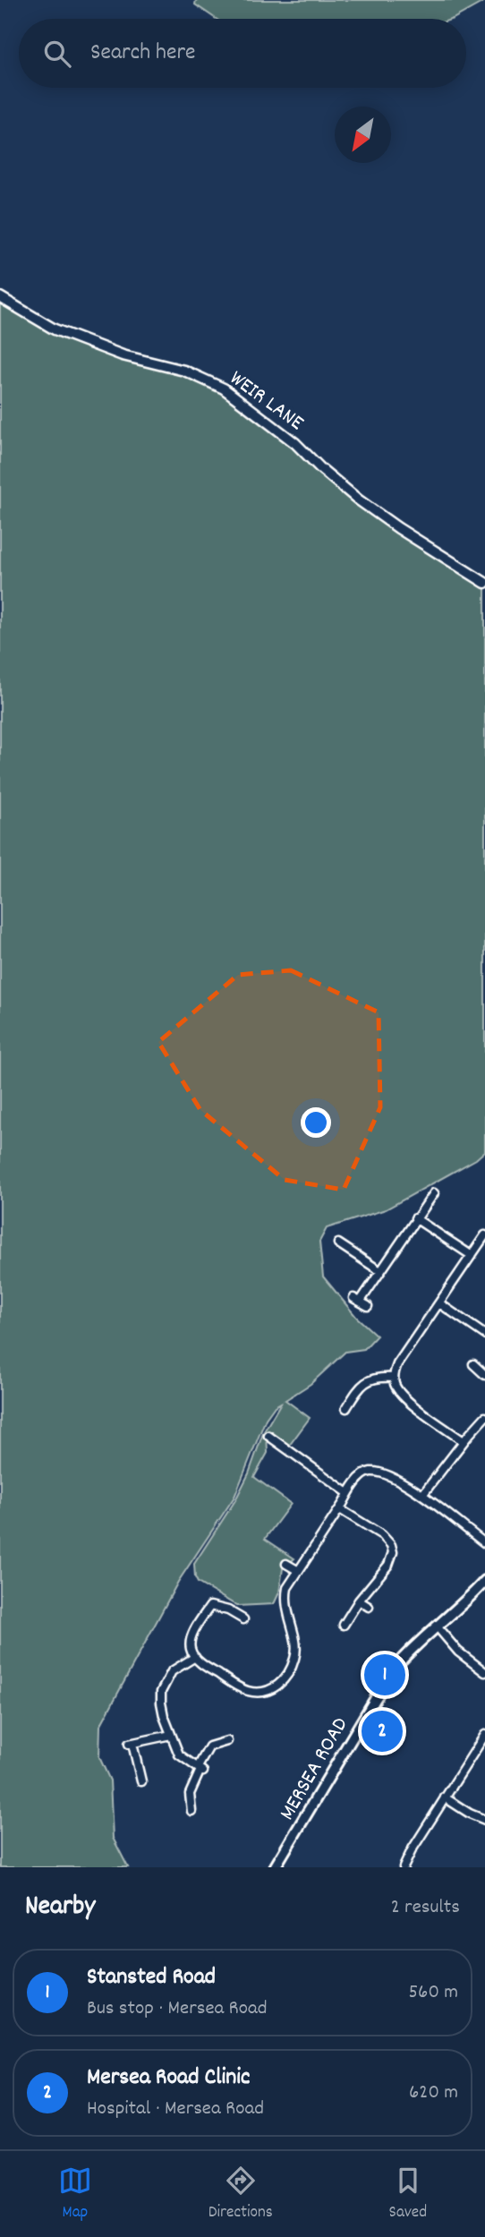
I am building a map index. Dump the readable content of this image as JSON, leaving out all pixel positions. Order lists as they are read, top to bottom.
{
  "streets": {
    "main road": ["MERSEA ROAD"],
    "street": ["WEIR LANE"]
  },
  "north": "bottom left",
  "page": {
    "search": "Search here",
    "pins": ["1", "2"],
    "heading": ["Nearby", "2 results"],
    "list": [
      {
        "mark": "1",
        "name": "Stansted Road",
        "note": "Bus stop · Mersea Road",
        "value": "560 m"
      },
      {
        "mark": "2",
        "name": "Mersea Road Clinic",
        "note": "Hospital · Mersea Road",
        "value": "620 m"
      }
    ],
    "nav": ["Map", "Directions", "Saved"]
  }
}
